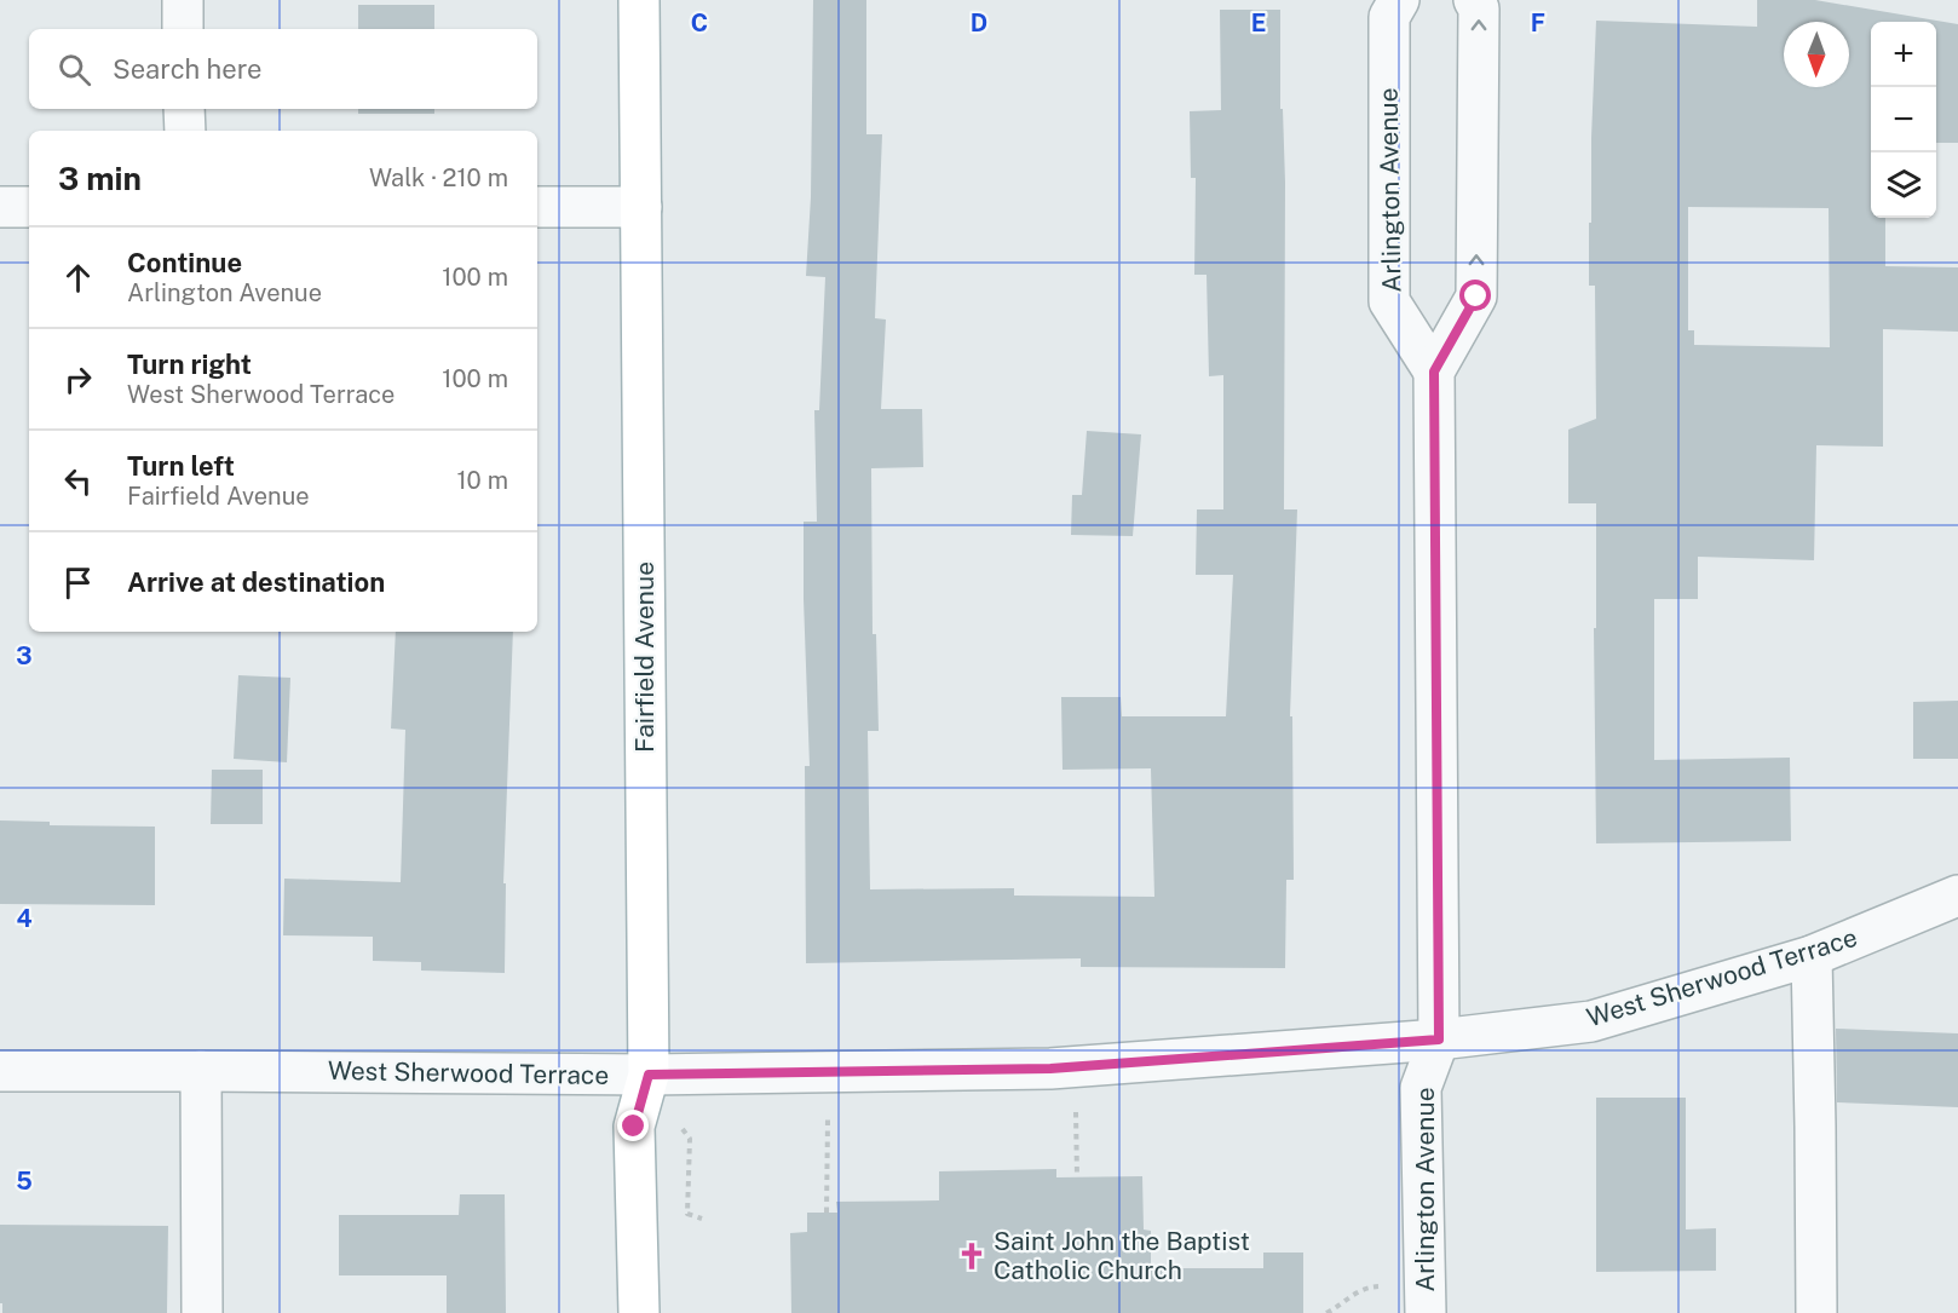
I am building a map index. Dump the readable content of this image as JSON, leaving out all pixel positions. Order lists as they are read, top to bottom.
{
  "streets": {
    "main road": ["Fairfield Avenue"],
    "street": ["Arlington Avenue", "West Sherwood Terrace"]
  },
  "crossings": [
    ["Arlington Avenue", "West Sherwood Terrace"],
    ["Fairfield Avenue", "West Sherwood Terrace"]
  ],
  "places": {
    "church": ["Saint John the Baptist Catholic Church"]
  },
  "north": "bottom",
  "page": {
    "map_buttons": ["+", "−"],
    "search": "Search here",
    "heading": ["3 min", "Walk · 210 m"],
    "list": [
      ["Continue", "Arlington Avenue", "100 m"],
      ["Turn right", "West Sherwood Terrace", "100 m"],
      ["Turn left", "Fairfield Avenue", "10 m"],
      "Arrive at destination"
    ]
  },
  "grid": {
    "columns": [
      "C",
      "D",
      "E",
      "F"
    ],
    "rows": ["3", "4", "5"]
  }
}
